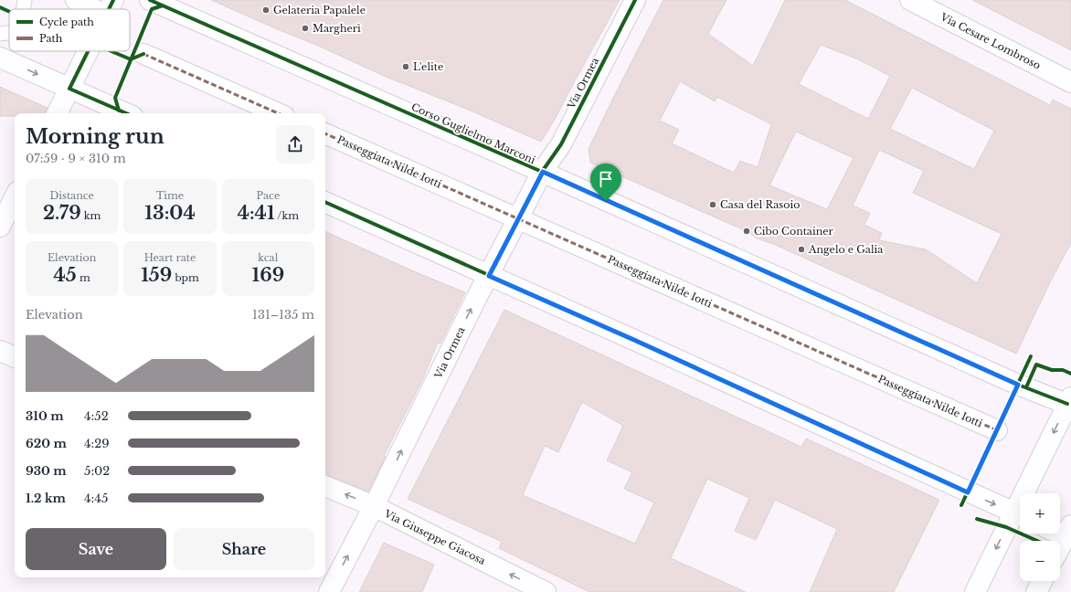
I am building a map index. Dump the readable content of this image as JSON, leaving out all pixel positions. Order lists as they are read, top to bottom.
{
  "streets": {
    "street": [
      "Via Cesare Lombroso",
      "Via Ormea",
      "Corso Guglielmo Marconi",
      "Passeggiata Nilde Iotti",
      "Via Giuseppe Giacosa"
    ]
  },
  "crossings": [
    ["Via Ormea", "Corso Guglielmo Marconi"],
    ["Via Ormea", "Passeggiata Nilde Iotti"],
    ["Via Ormea", "Via Giuseppe Giacosa"]
  ],
  "one_way": ["Via Ormea", "Via Giuseppe Giacosa"],
  "places": [
    "Gelateria Papalele",
    "Margherì",
    "L'elite",
    "Casa del Rasoio",
    "Cibo Container",
    "Angelo e Galia"
  ],
  "legend": ["Cycle path", "Path"],
  "page": {
    "heading": ["Morning run", "07:59 · 9 × 310 m"],
    "stats": [
      ["Distance", "2.79 km"],
      ["Time", "13:04"],
      ["Pace", "4:41 /km"],
      ["Elevation", "45 m"],
      ["Heart rate", "159 bpm"],
      ["kcal", "169"]
    ],
    "chart": ["Elevation", "131–135 m"],
    "list": [
      {
        "name": "310 m",
        "note": "4:52"
      },
      {
        "name": "620 m",
        "note": "4:29"
      },
      {
        "name": "930 m",
        "note": "5:02"
      },
      {
        "name": "1.2 km",
        "note": "4:45"
      }
    ],
    "map_buttons": ["+", "−"],
    "buttons": ["Save", "Share"]
  }
}
